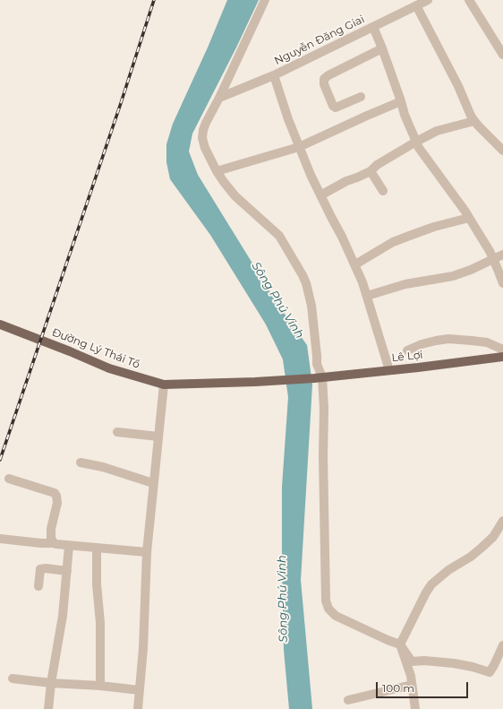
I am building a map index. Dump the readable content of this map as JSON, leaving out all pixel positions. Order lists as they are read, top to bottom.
{
  "streets": {
    "main road": ["Đường Lý Thái Tổ", "Lê Lợi"],
    "street": ["Nguyễn Đăng Giai"]
  },
  "crossings": [
    ["Đường Lý Thái Tổ", "Lê Lợi"]
  ],
  "water": ["Sông Phú Vinh"],
  "scale_bar": "100 m"
}
